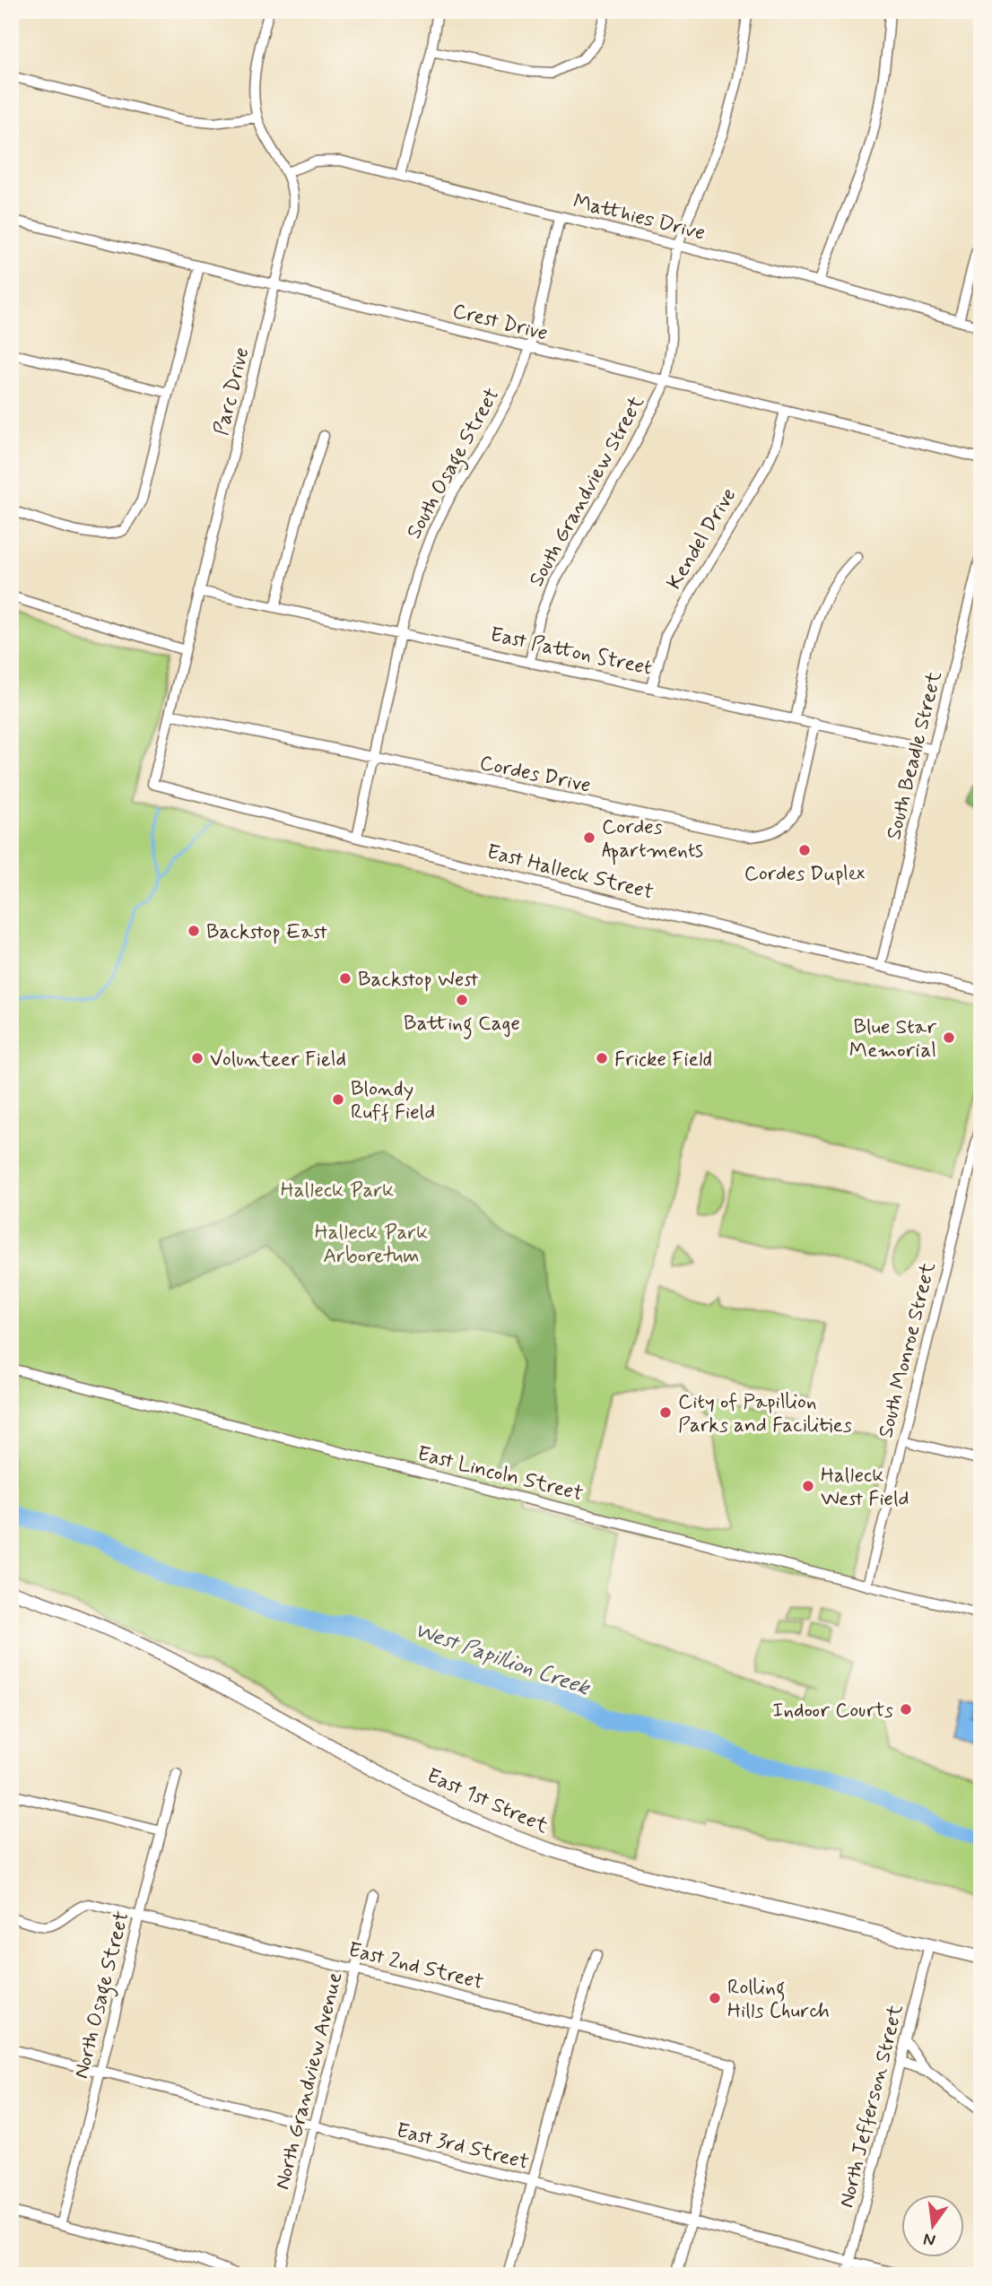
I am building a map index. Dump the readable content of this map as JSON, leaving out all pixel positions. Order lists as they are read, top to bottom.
{
  "streets": {
    "main road": ["East 1st Street"],
    "street": [
      "Matthies Drive",
      "Crest Drive",
      "Parc Drive",
      "South Osage Street",
      "South Grandview Street",
      "Kendel Drive",
      "East Patton Street",
      "South Beadle Street",
      "Cordes Drive",
      "East Halleck Street",
      "South Monroe Street",
      "East Lincoln Street",
      "East 2nd Street",
      "North Osage Street",
      "North Grandview Avenue",
      "North Jefferson Street",
      "East 3rd Street"
    ]
  },
  "crossings": [
    ["Matthies Drive", "Parc Drive"],
    ["Matthies Drive", "South Osage Street"],
    ["Matthies Drive", "South Grandview Street"],
    ["Crest Drive", "Parc Drive"],
    ["Crest Drive", "South Osage Street"],
    ["Crest Drive", "South Grandview Street"],
    ["Crest Drive", "Kendel Drive"],
    ["Parc Drive", "East Patton Street"],
    ["Parc Drive", "Cordes Drive"],
    ["Parc Drive", "East Halleck Street"],
    ["South Osage Street", "East Patton Street"],
    ["South Osage Street", "Cordes Drive"],
    ["South Osage Street", "East Halleck Street"],
    ["South Grandview Street", "East Patton Street"],
    ["Kendel Drive", "East Patton Street"],
    ["East Patton Street", "South Beadle Street"],
    ["East Patton Street", "Cordes Drive"],
    ["South Beadle Street", "East Halleck Street"],
    ["South Monroe Street", "East Lincoln Street"],
    ["East 1st Street", "North Jefferson Street"],
    ["East 2nd Street", "North Osage Street"],
    ["East 2nd Street", "North Grandview Avenue"],
    ["East 2nd Street", "East 3rd Street"],
    ["North Osage Street", "East 3rd Street"],
    ["North Grandview Avenue", "East 3rd Street"],
    ["North Jefferson Street", "East 3rd Street"]
  ],
  "water": ["West Papillion Creek"],
  "parks": ["Halleck Park", "Halleck Park Arboretum"],
  "places": [
    "Cordes Apartments",
    "Cordes Duplex",
    "Backstop East",
    "Backstop West",
    "Batting Cage",
    "Blue Star Memorial",
    "Volunteer Field",
    "Fricke Field",
    "Blondy Ruff Field",
    "City of Papillion Parks and Facilities",
    "Halleck West Field",
    "Indoor Courts",
    "Rolling Hills Church"
  ],
  "north": "bottom"
}
